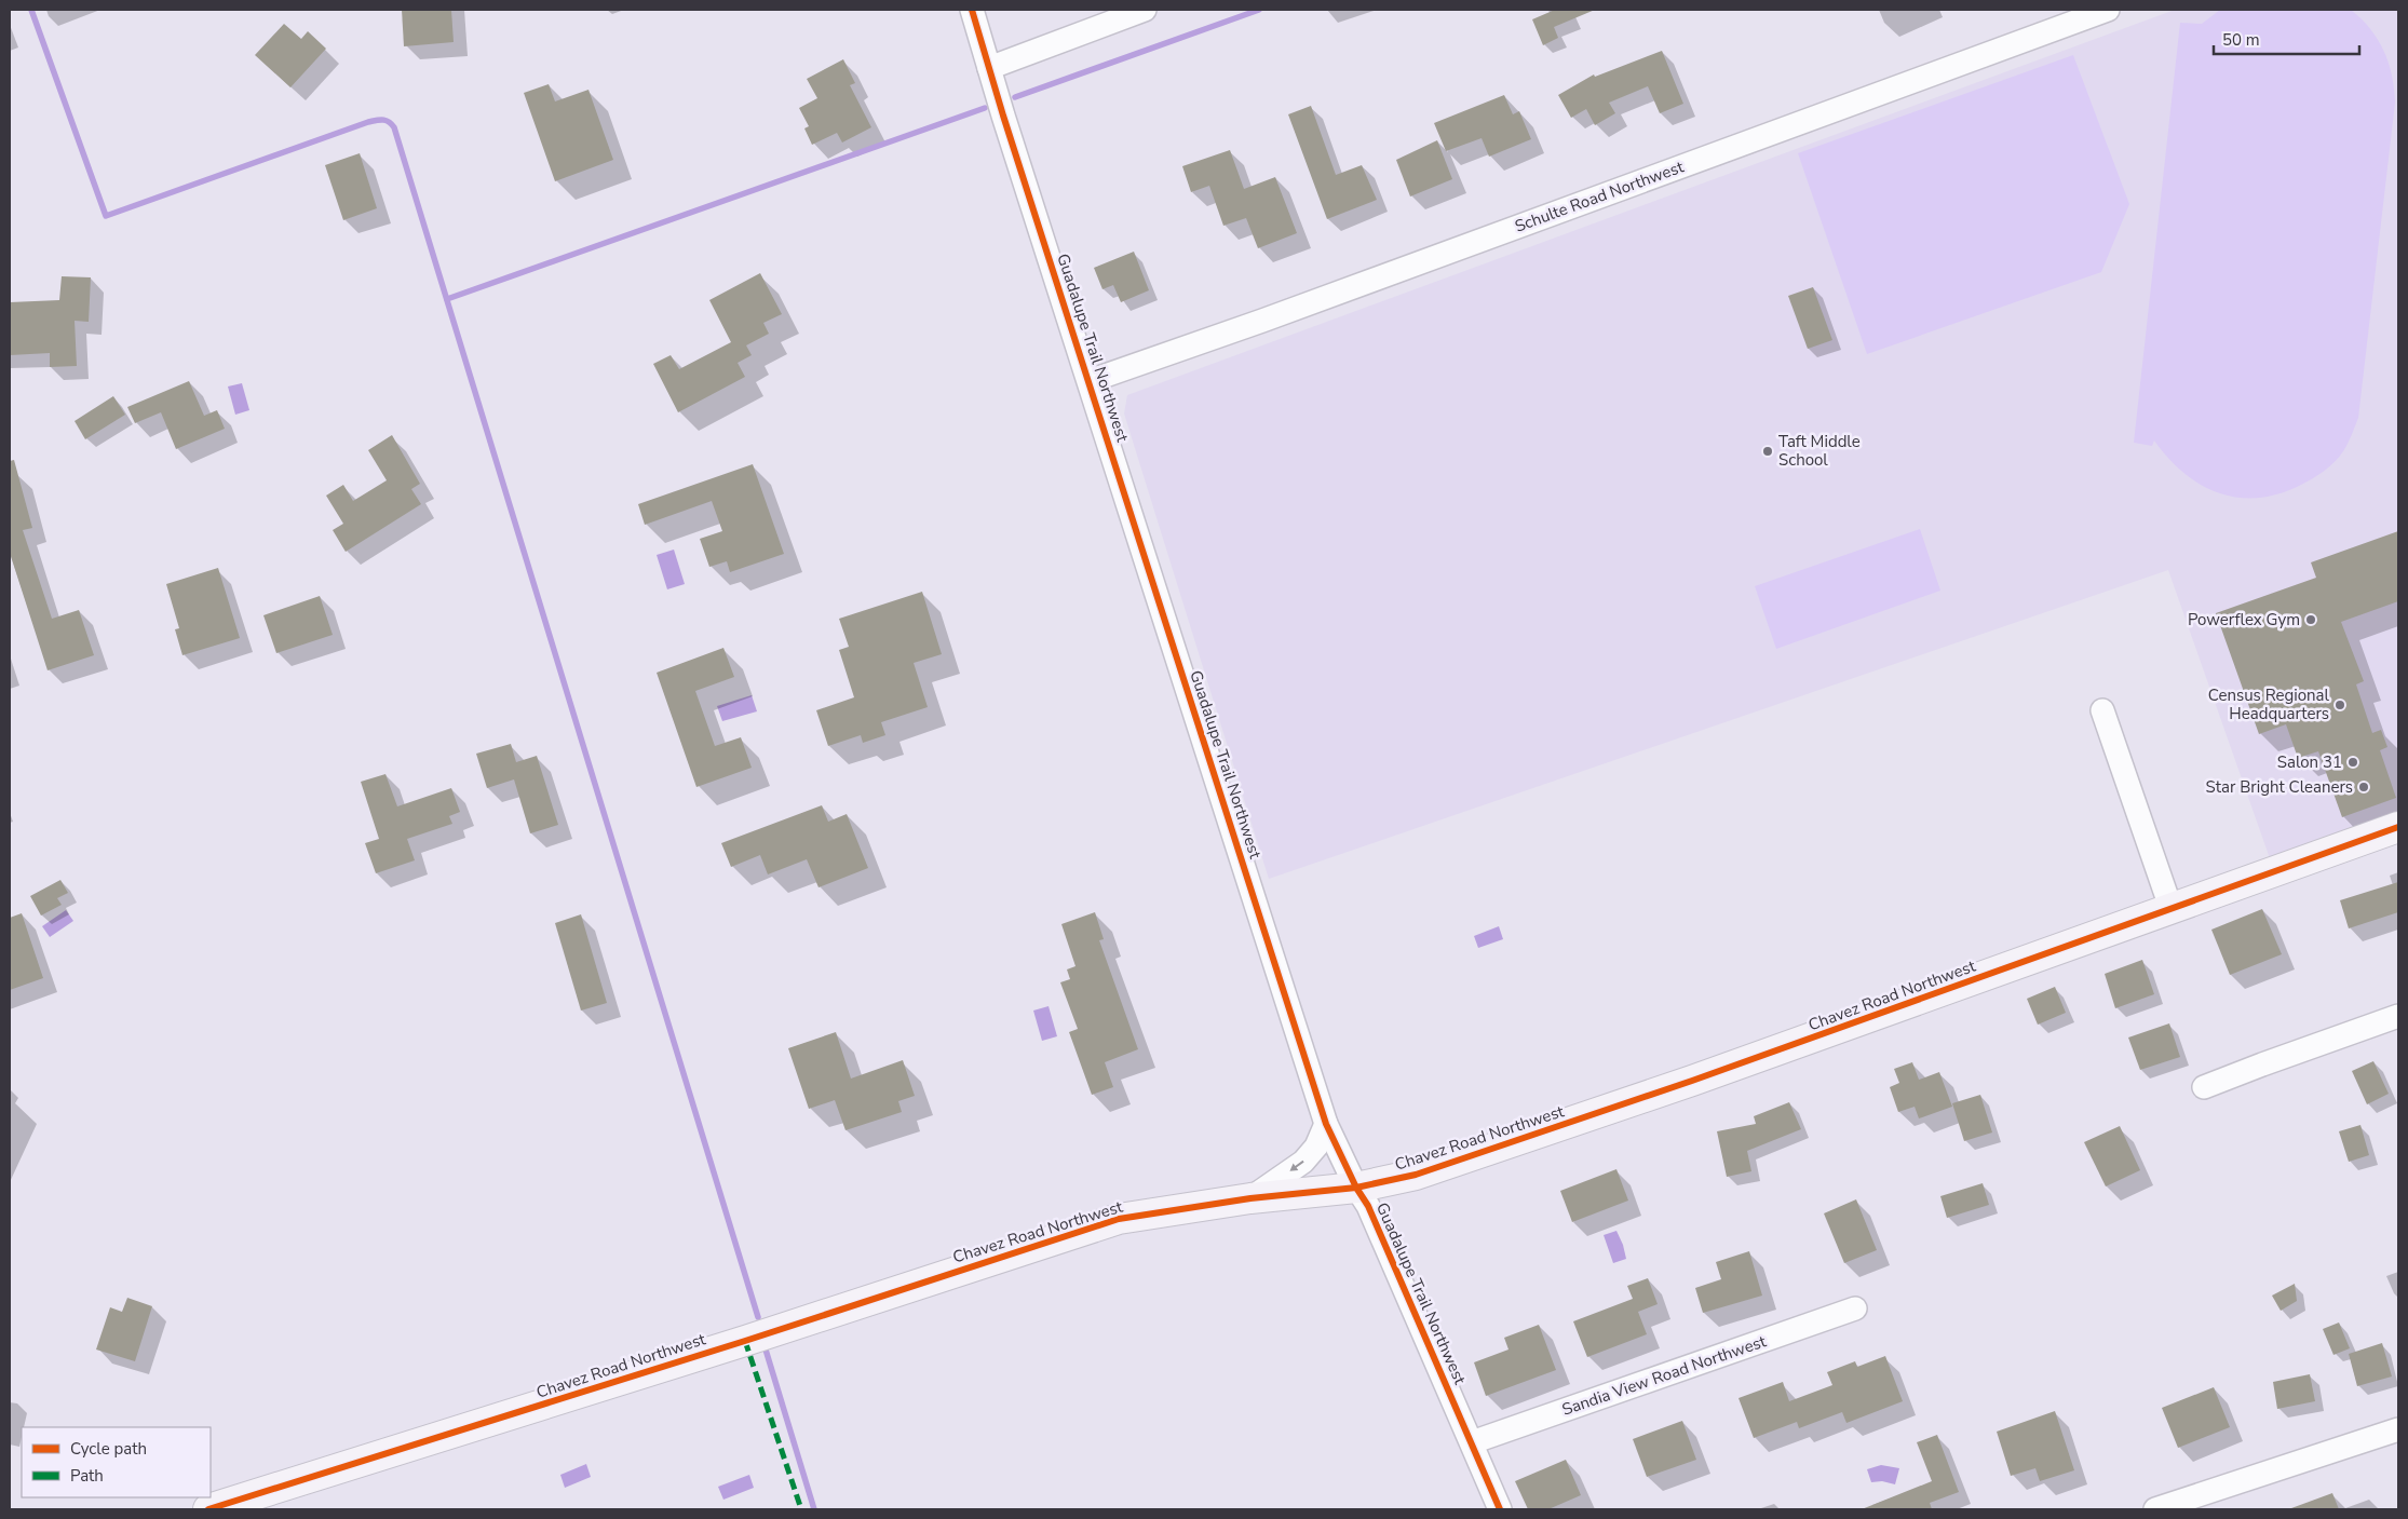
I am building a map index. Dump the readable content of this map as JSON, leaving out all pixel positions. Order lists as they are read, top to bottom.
{
  "streets": {
    "street": [
      "Schulte Road Northwest",
      "Guadalupe Trail Northwest",
      "Chavez Road Northwest",
      "Sandia View Road Northwest"
    ]
  },
  "crossings": [
    ["Schulte Road Northwest", "Guadalupe Trail Northwest"],
    ["Guadalupe Trail Northwest", "Chavez Road Northwest"],
    ["Guadalupe Trail Northwest", "Sandia View Road Northwest"]
  ],
  "places": [
    "Taft Middle School",
    "Powerflex Gym",
    "Census Regional Headquarters",
    "Salon 31",
    "Star Bright Cleaners"
  ],
  "legend": ["Cycle path", "Path"],
  "scale_bar": "50 m"
}
